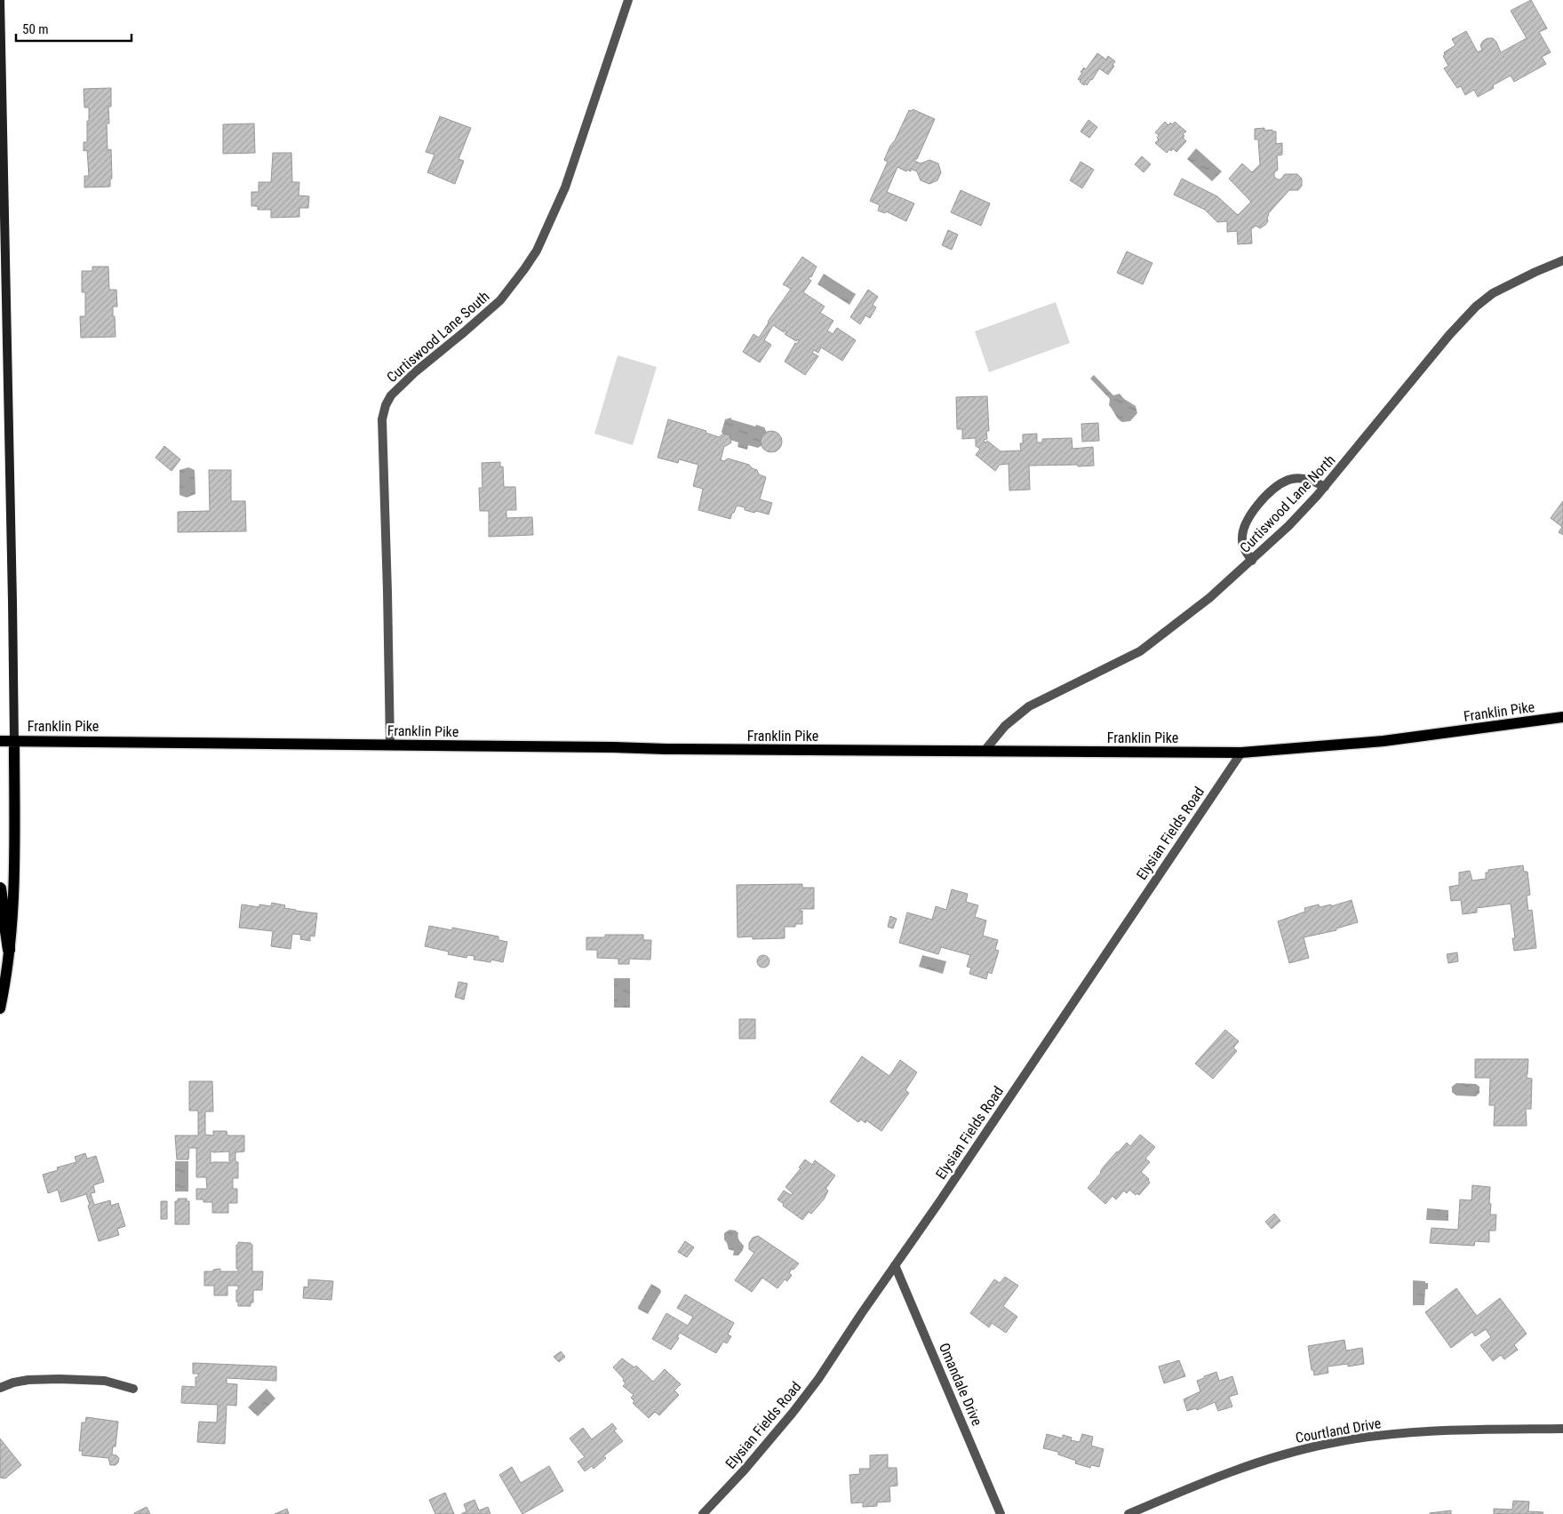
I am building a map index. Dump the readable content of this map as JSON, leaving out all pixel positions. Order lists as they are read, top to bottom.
{
  "streets": {
    "main road": ["Franklin Pike"],
    "street": [
      "Curtiswood Lane South",
      "Curtiswood Lane North",
      "Elysian Fields Road",
      "Omandale Drive",
      "Courtland Drive"
    ]
  },
  "crossings": [
    ["Curtiswood Lane South", "Franklin Pike"],
    ["Curtiswood Lane North", "Franklin Pike"],
    ["Franklin Pike", "Elysian Fields Road"],
    ["Elysian Fields Road", "Omandale Drive"]
  ],
  "scale_bar": "50 m"
}
